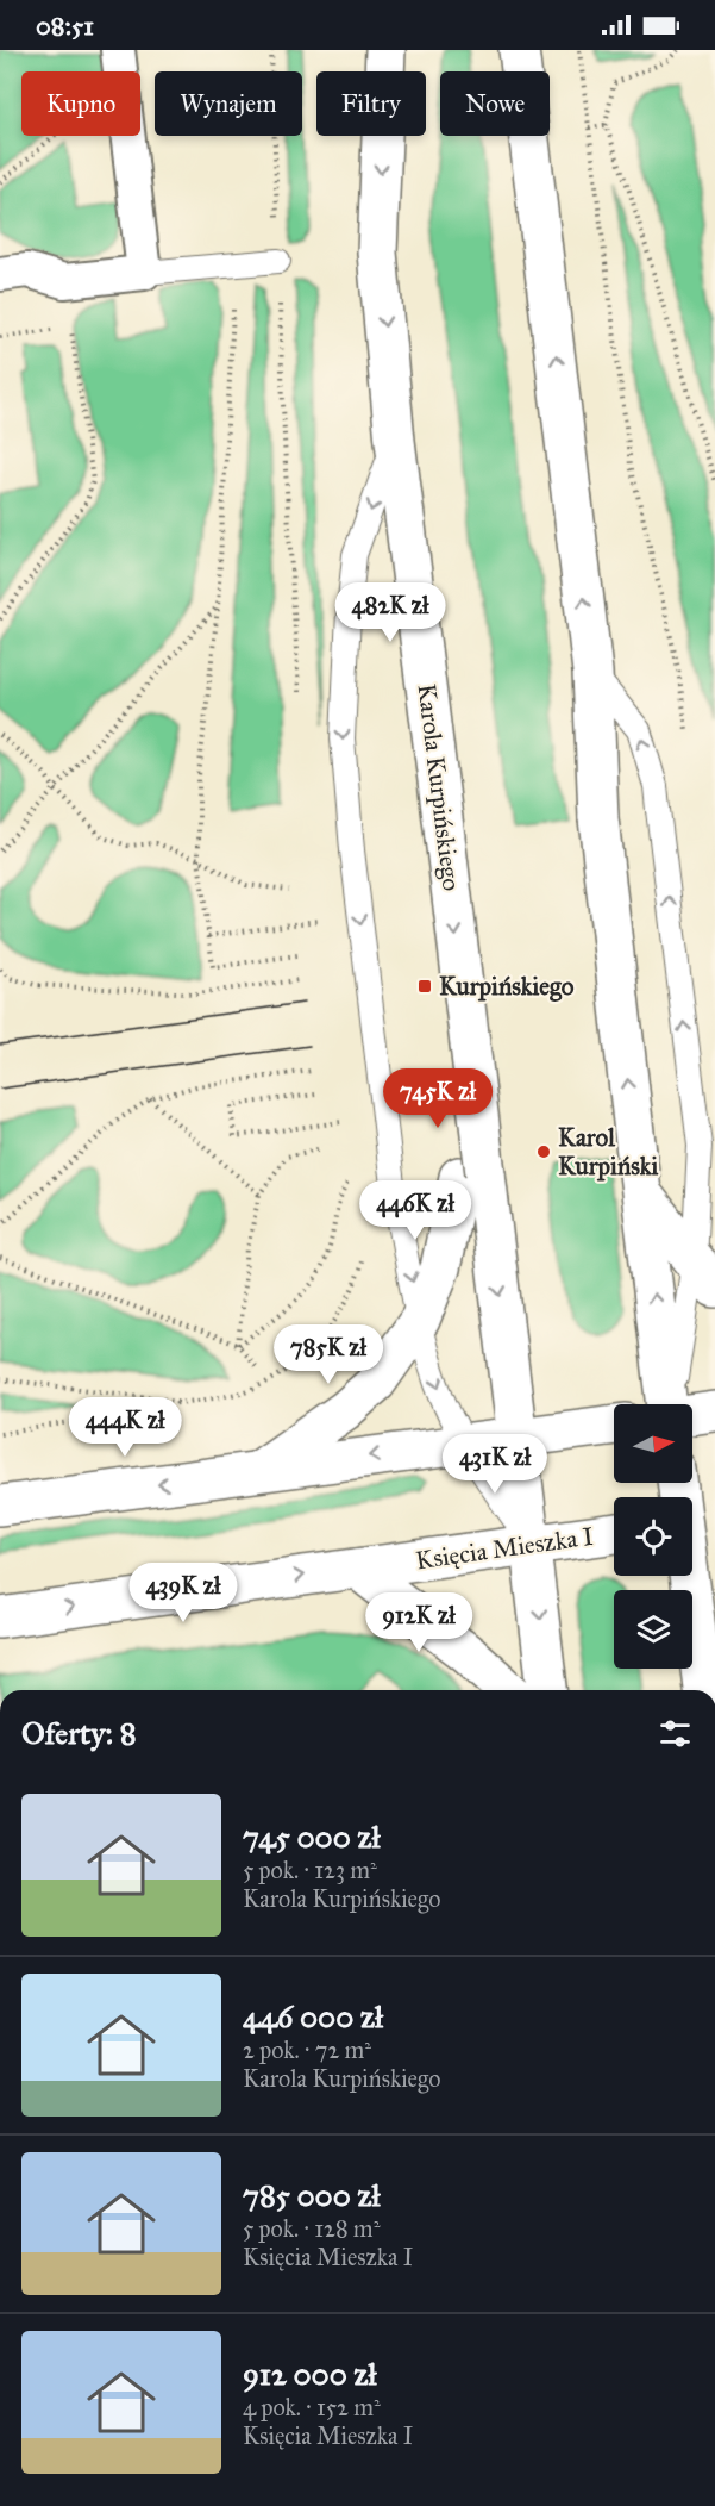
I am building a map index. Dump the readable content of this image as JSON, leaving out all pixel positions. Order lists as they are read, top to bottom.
{
  "streets": {
    "street": ["Karola Kurpińskiego", "Księcia Mieszka I"]
  },
  "crossings": [
    ["Karola Kurpińskiego", "Księcia Mieszka I"]
  ],
  "places": {
    "transit": ["Kurpińskiego"],
    "other": ["Karol Kurpiński"]
  },
  "north": "right",
  "page": {
    "status": "08:51",
    "chip": [
      "Kupno",
      "Wynajem",
      "Filtry",
      "Nowe"
    ],
    "price": [
      "482K zł",
      "745K zł",
      "446K zł",
      "785K zł",
      "444K zł",
      "431K zł",
      "439K zł",
      "912K zł"
    ],
    "heading": "Oferty: 8",
    "list": [
      {
        "name": "745 000 zł",
        "note": "5 pok. · 123 m² · Karola Kurpińskiego"
      },
      {
        "name": "446 000 zł",
        "note": "2 pok. · 72 m² · Karola Kurpińskiego"
      },
      {
        "name": "785 000 zł",
        "note": "5 pok. · 128 m² · Księcia Mieszka I"
      },
      {
        "name": "912 000 zł",
        "note": "4 pok. · 152 m² · Księcia Mieszka I"
      }
    ]
  }
}
